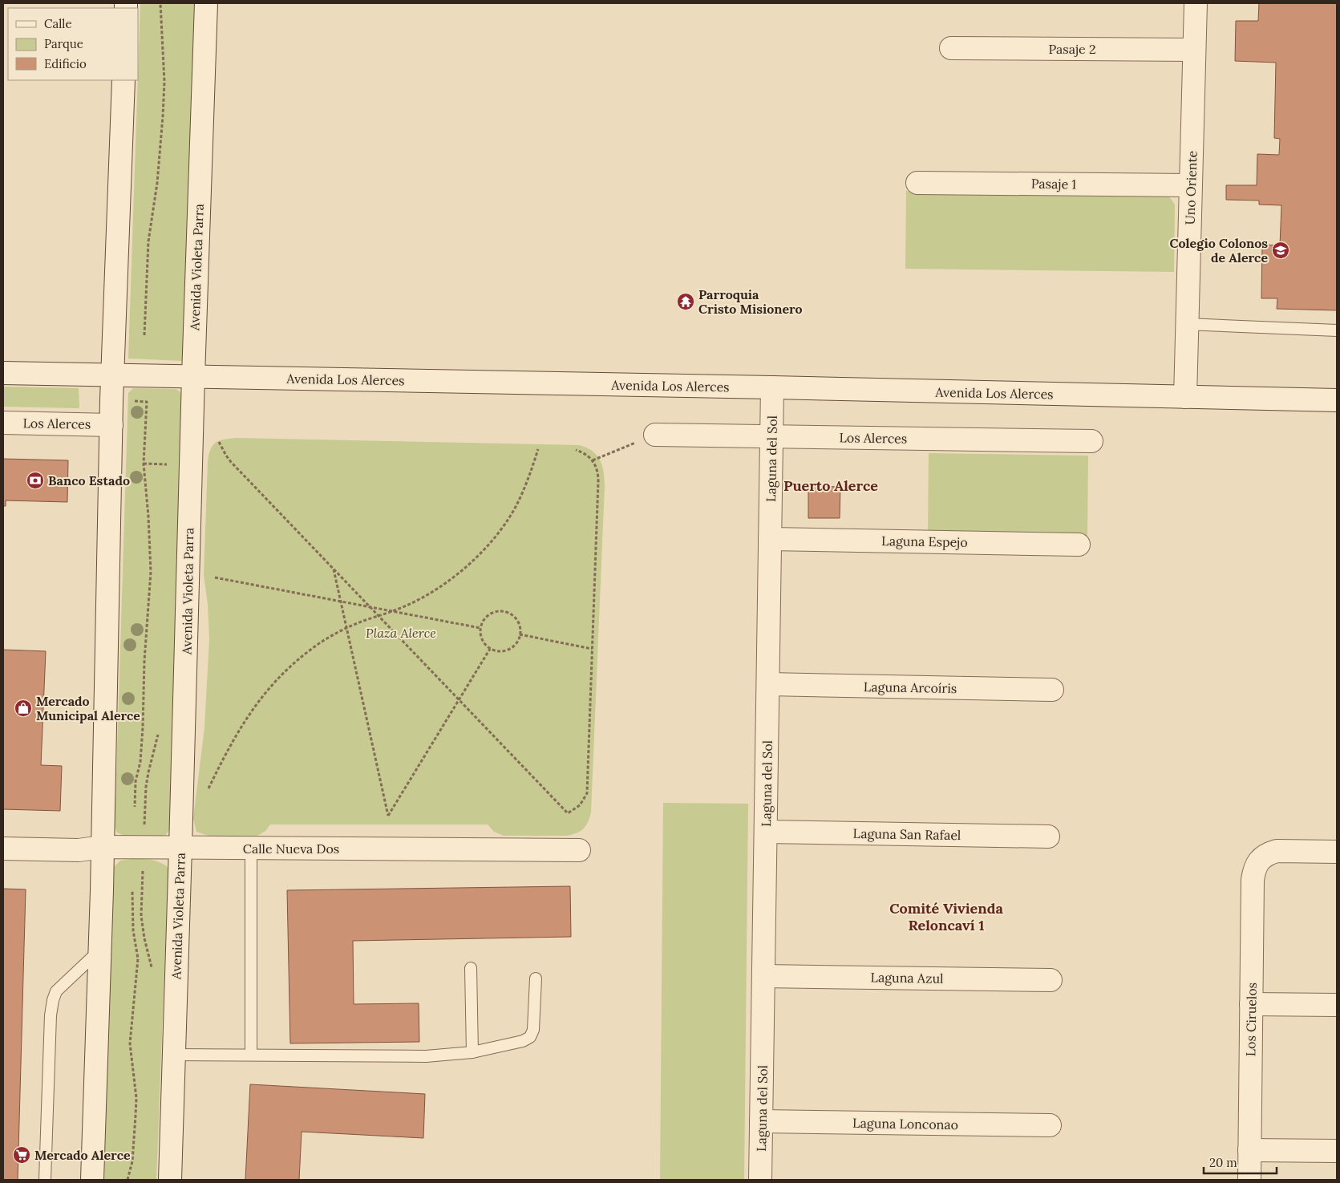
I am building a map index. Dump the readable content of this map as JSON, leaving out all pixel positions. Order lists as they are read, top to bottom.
{
  "streets": {
    "street": [
      "Pasaje 2",
      "Pasaje 1",
      "Uno Oriente",
      "Avenida Violeta Parra",
      "Avenida Los Alerces",
      "Los Alerces",
      "Laguna del Sol",
      "Laguna Espejo",
      "Laguna Arcoíris",
      "Laguna San Rafael",
      "Calle Nueva Dos",
      "Laguna Azul",
      "Los Ciruelos",
      "Laguna Lonconao"
    ]
  },
  "crossings": [
    ["Pasaje 2", "Uno Oriente"],
    ["Pasaje 1", "Uno Oriente"],
    ["Uno Oriente", "Avenida Los Alerces"],
    ["Avenida Violeta Parra", "Avenida Los Alerces"],
    ["Avenida Violeta Parra", "Calle Nueva Dos"],
    ["Avenida Los Alerces", "Laguna del Sol"],
    ["Los Alerces", "Laguna del Sol"],
    ["Laguna del Sol", "Laguna Espejo"],
    ["Laguna del Sol", "Laguna Arcoíris"],
    ["Laguna del Sol", "Laguna San Rafael"],
    ["Laguna del Sol", "Laguna Azul"],
    ["Laguna del Sol", "Laguna Lonconao"]
  ],
  "districts": ["Puerto Alerce", "Comité Vivienda Reloncaví 1"],
  "parks": ["Plaza Alerce"],
  "places": {
    "school or university": ["Colegio Colonos de Alerce"],
    "temple": ["Parroquia Cristo Misionero"],
    "bank": ["Banco Estado"],
    "shop": ["Mercado Municipal Alerce"],
    "supermarket": ["Mercado Alerce"]
  },
  "legend": ["Calle", "Parque", "Edificio"],
  "scale_bar": "20 m"
}
